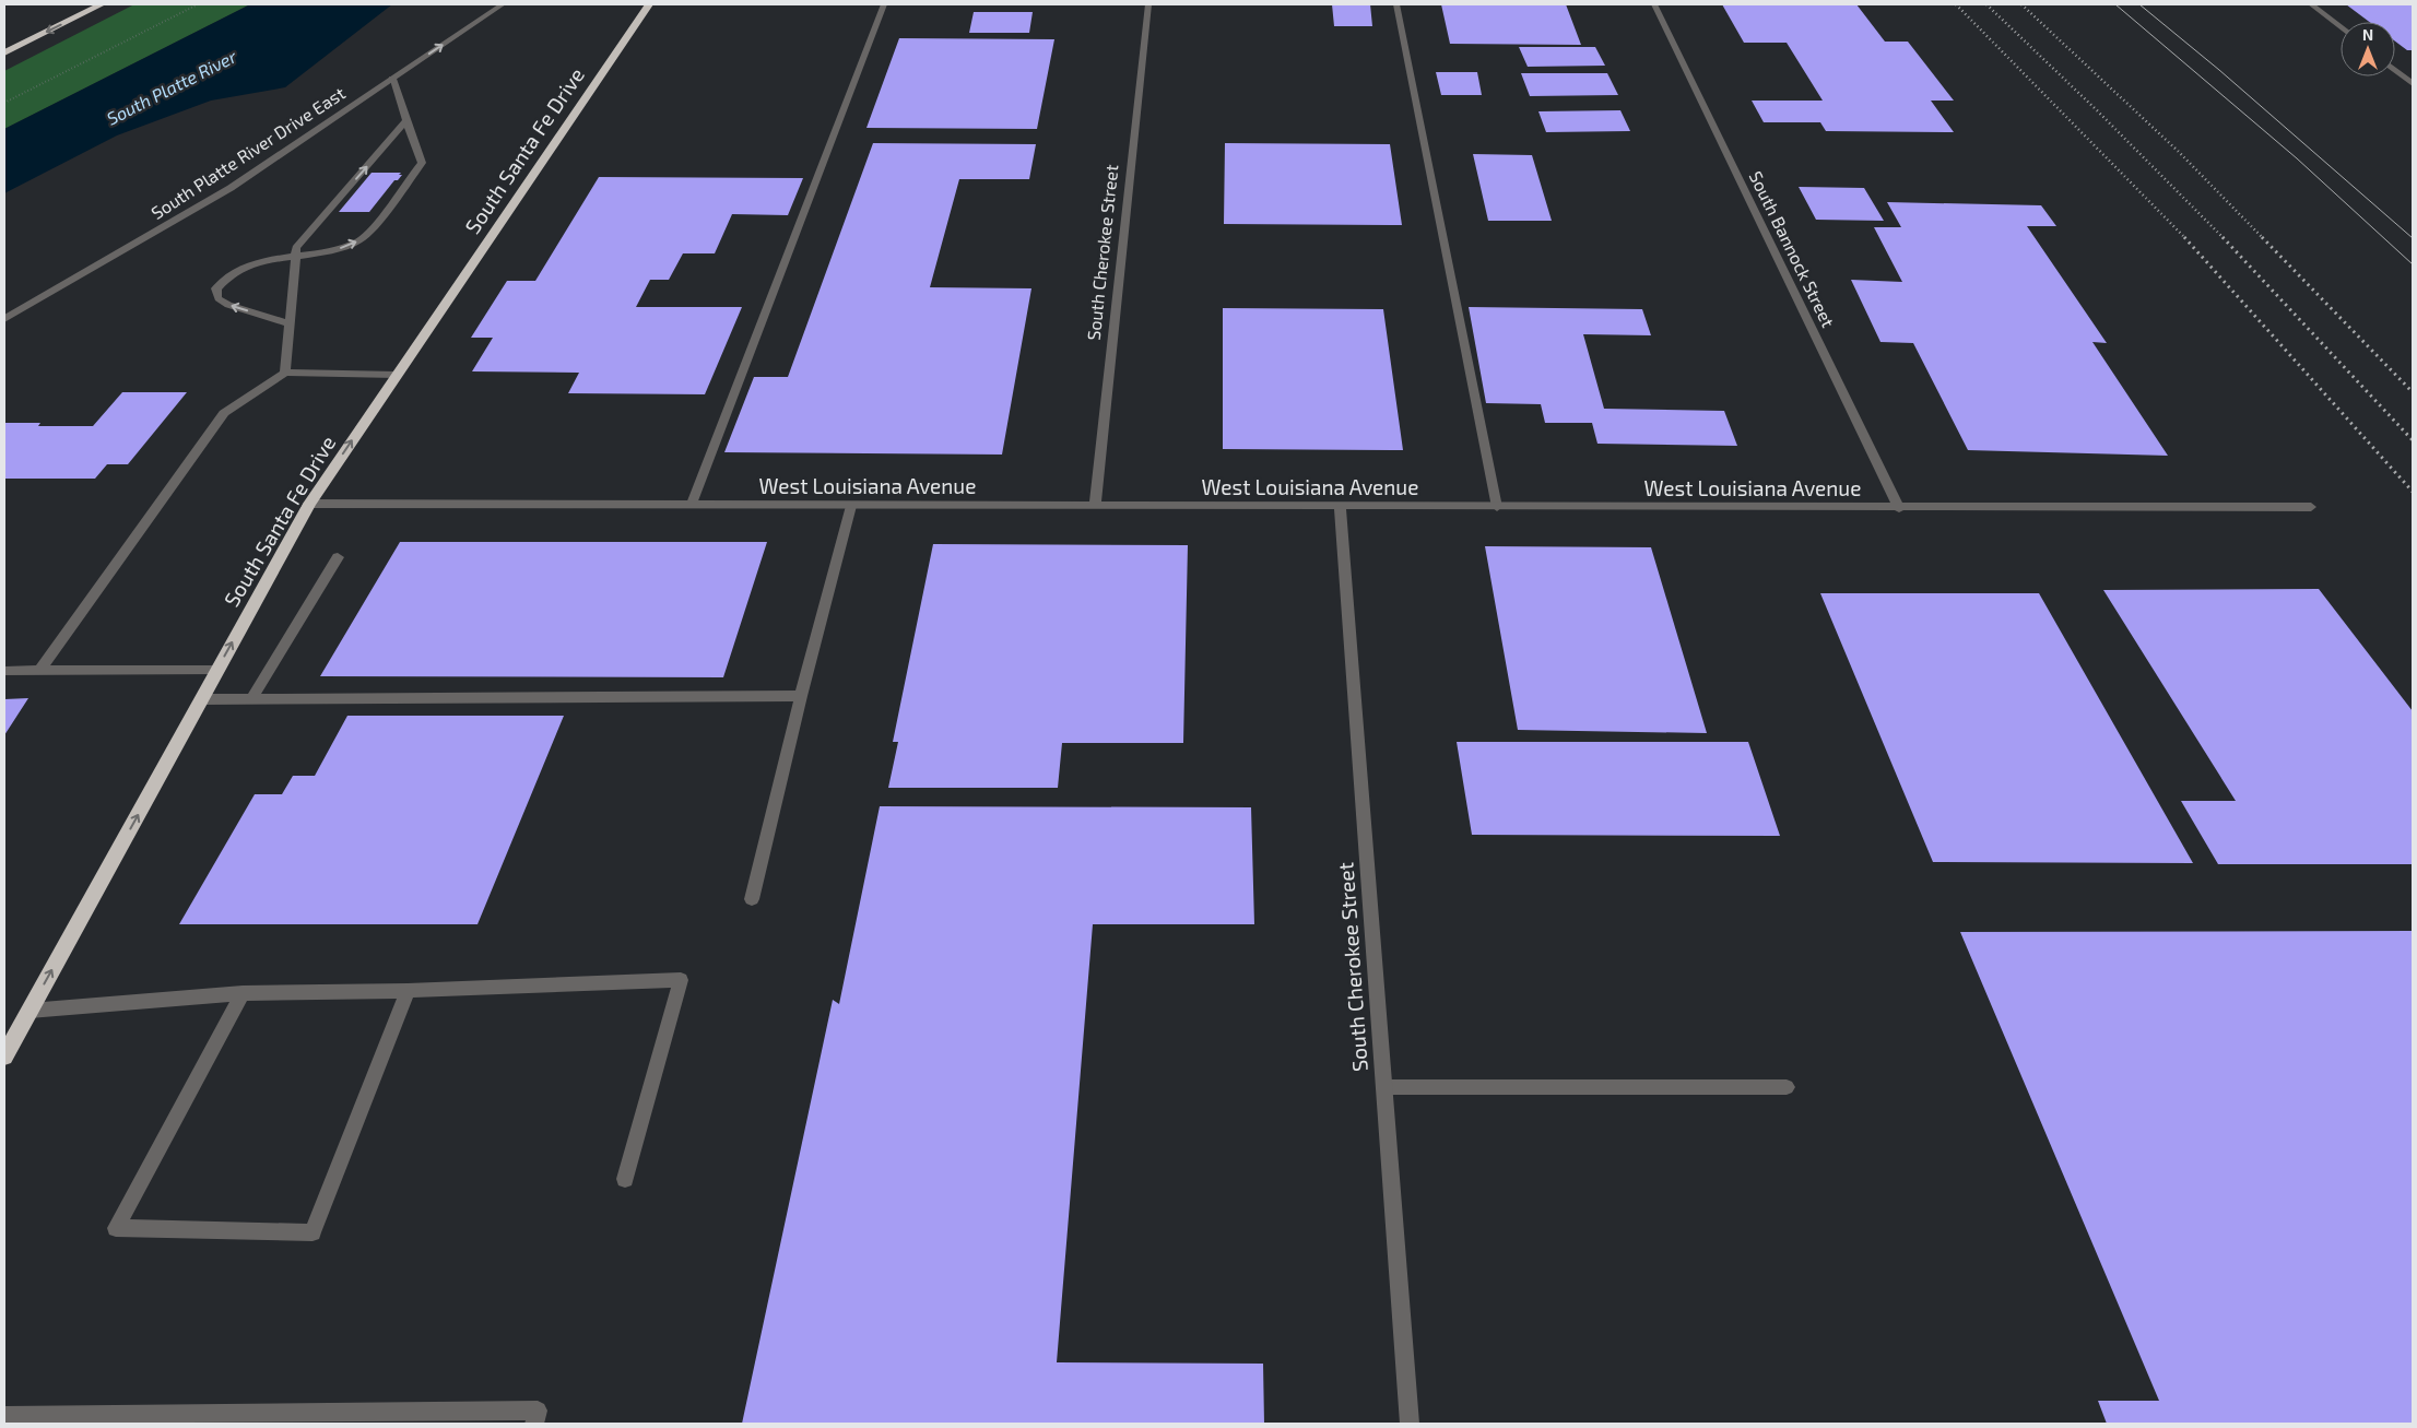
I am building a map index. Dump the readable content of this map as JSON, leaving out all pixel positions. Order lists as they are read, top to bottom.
{
  "streets": {
    "highway": ["South Santa Fe Drive"],
    "street": [
      "South Platte River Drive East",
      "South Bannock Street",
      "South Cherokee Street",
      "West Louisiana Avenue"
    ]
  },
  "crossings": [
    ["South Santa Fe Drive", "West Louisiana Avenue"],
    ["South Bannock Street", "West Louisiana Avenue"],
    ["South Cherokee Street", "West Louisiana Avenue"]
  ],
  "one_way": ["South Santa Fe Drive"],
  "water": ["South Platte River"],
  "north": "top"
}
